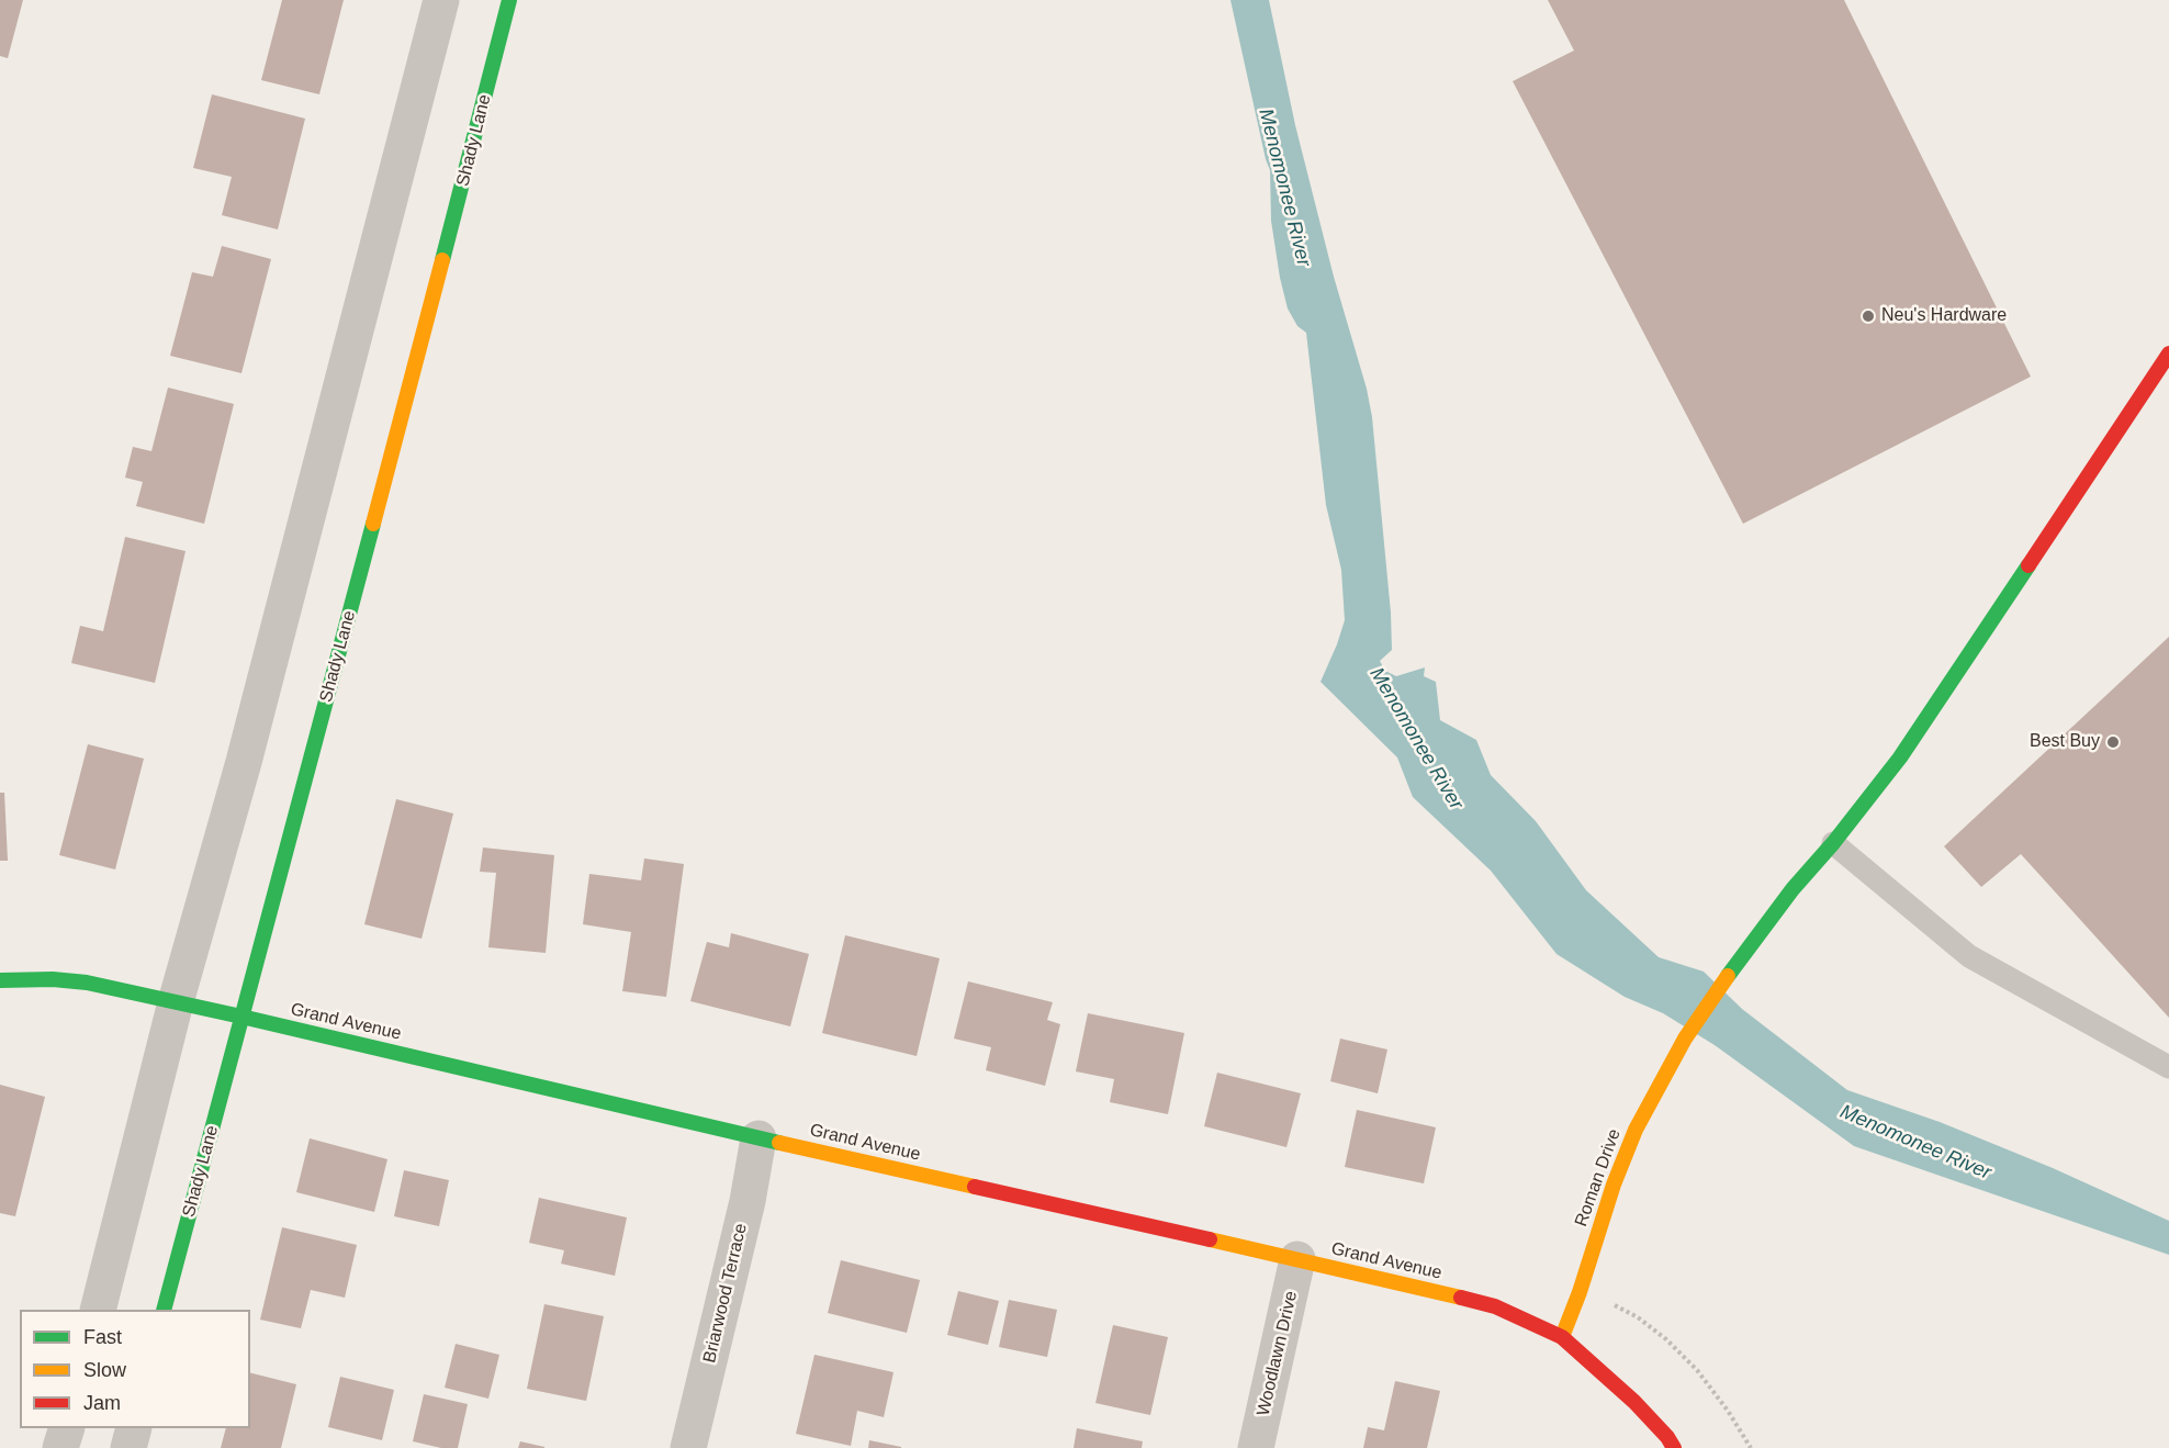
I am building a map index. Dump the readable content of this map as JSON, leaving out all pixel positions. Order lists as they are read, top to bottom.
{
  "streets": {
    "street": [
      "Shady Lane",
      "Grand Avenue",
      "Roman Drive",
      "Briarwood Terrace",
      "Woodlawn Drive"
    ]
  },
  "crossings": [
    ["Shady Lane", "Grand Avenue"],
    ["Grand Avenue", "Roman Drive"],
    ["Grand Avenue", "Briarwood Terrace"],
    ["Grand Avenue", "Woodlawn Drive"]
  ],
  "water": ["Menomonee River"],
  "places": ["Neu's Hardware", "Best Buy"],
  "legend": ["Fast", "Slow", "Jam"]
}
